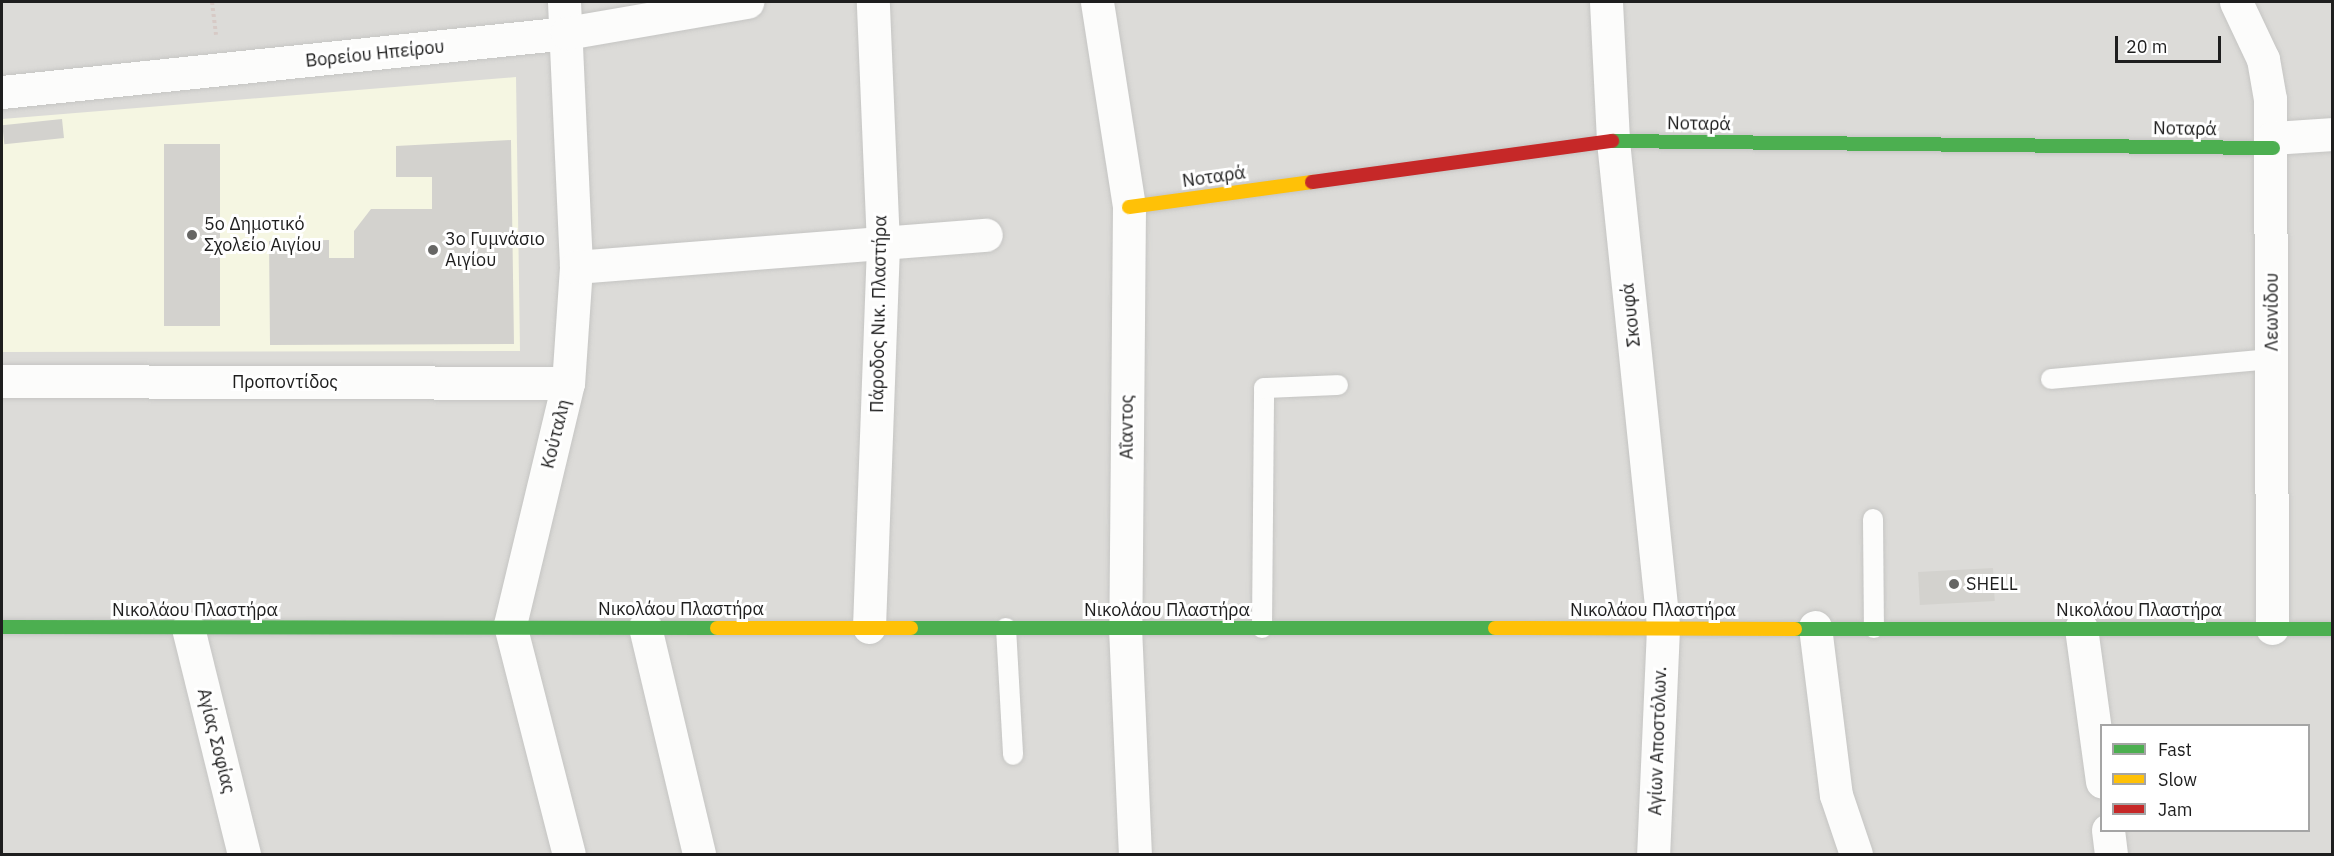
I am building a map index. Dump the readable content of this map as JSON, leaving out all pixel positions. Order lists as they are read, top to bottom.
{
  "streets": {
    "main road": ["Νοταρά", "Νικολάου Πλαστήρα"],
    "street": [
      "Βορείου Ηπείρου",
      "Λεωνίδου",
      "Πάροδος Νικ. Πλαστήρα",
      "Σκουφά",
      "Προποντίδος",
      "Αΐαντος",
      "Κούταλη",
      "Αγίας Σοφίας",
      "Αγίων Αποστόλων."
    ]
  },
  "crossings": [
    ["Βορείου Ηπείρου", "Κούταλη"],
    ["Νοταρά", "Λεωνίδου"],
    ["Νοταρά", "Σκουφά"],
    ["Νοταρά", "Αΐαντος"],
    ["Λεωνίδου", "Νικολάου Πλαστήρα"],
    ["Πάροδος Νικ. Πλαστήρα", "Νικολάου Πλαστήρα"],
    ["Σκουφά", "Νικολάου Πλαστήρα"],
    ["Σκουφά", "Αγίων Αποστόλων."],
    ["Προποντίδος", "Κούταλη"],
    ["Αΐαντος", "Νικολάου Πλαστήρα"],
    ["Κούταλη", "Νικολάου Πλαστήρα"],
    ["Νικολάου Πλαστήρα", "Αγίας Σοφίας"],
    ["Νικολάου Πλαστήρα", "Αγίων Αποστόλων."]
  ],
  "places": ["5ο Δημοτικό Σχολείο Αιγίου", "3ο Γυμνάσιο Αιγίου", "SHELL"],
  "legend": ["Fast", "Slow", "Jam"],
  "scale_bar": "20 m"
}
